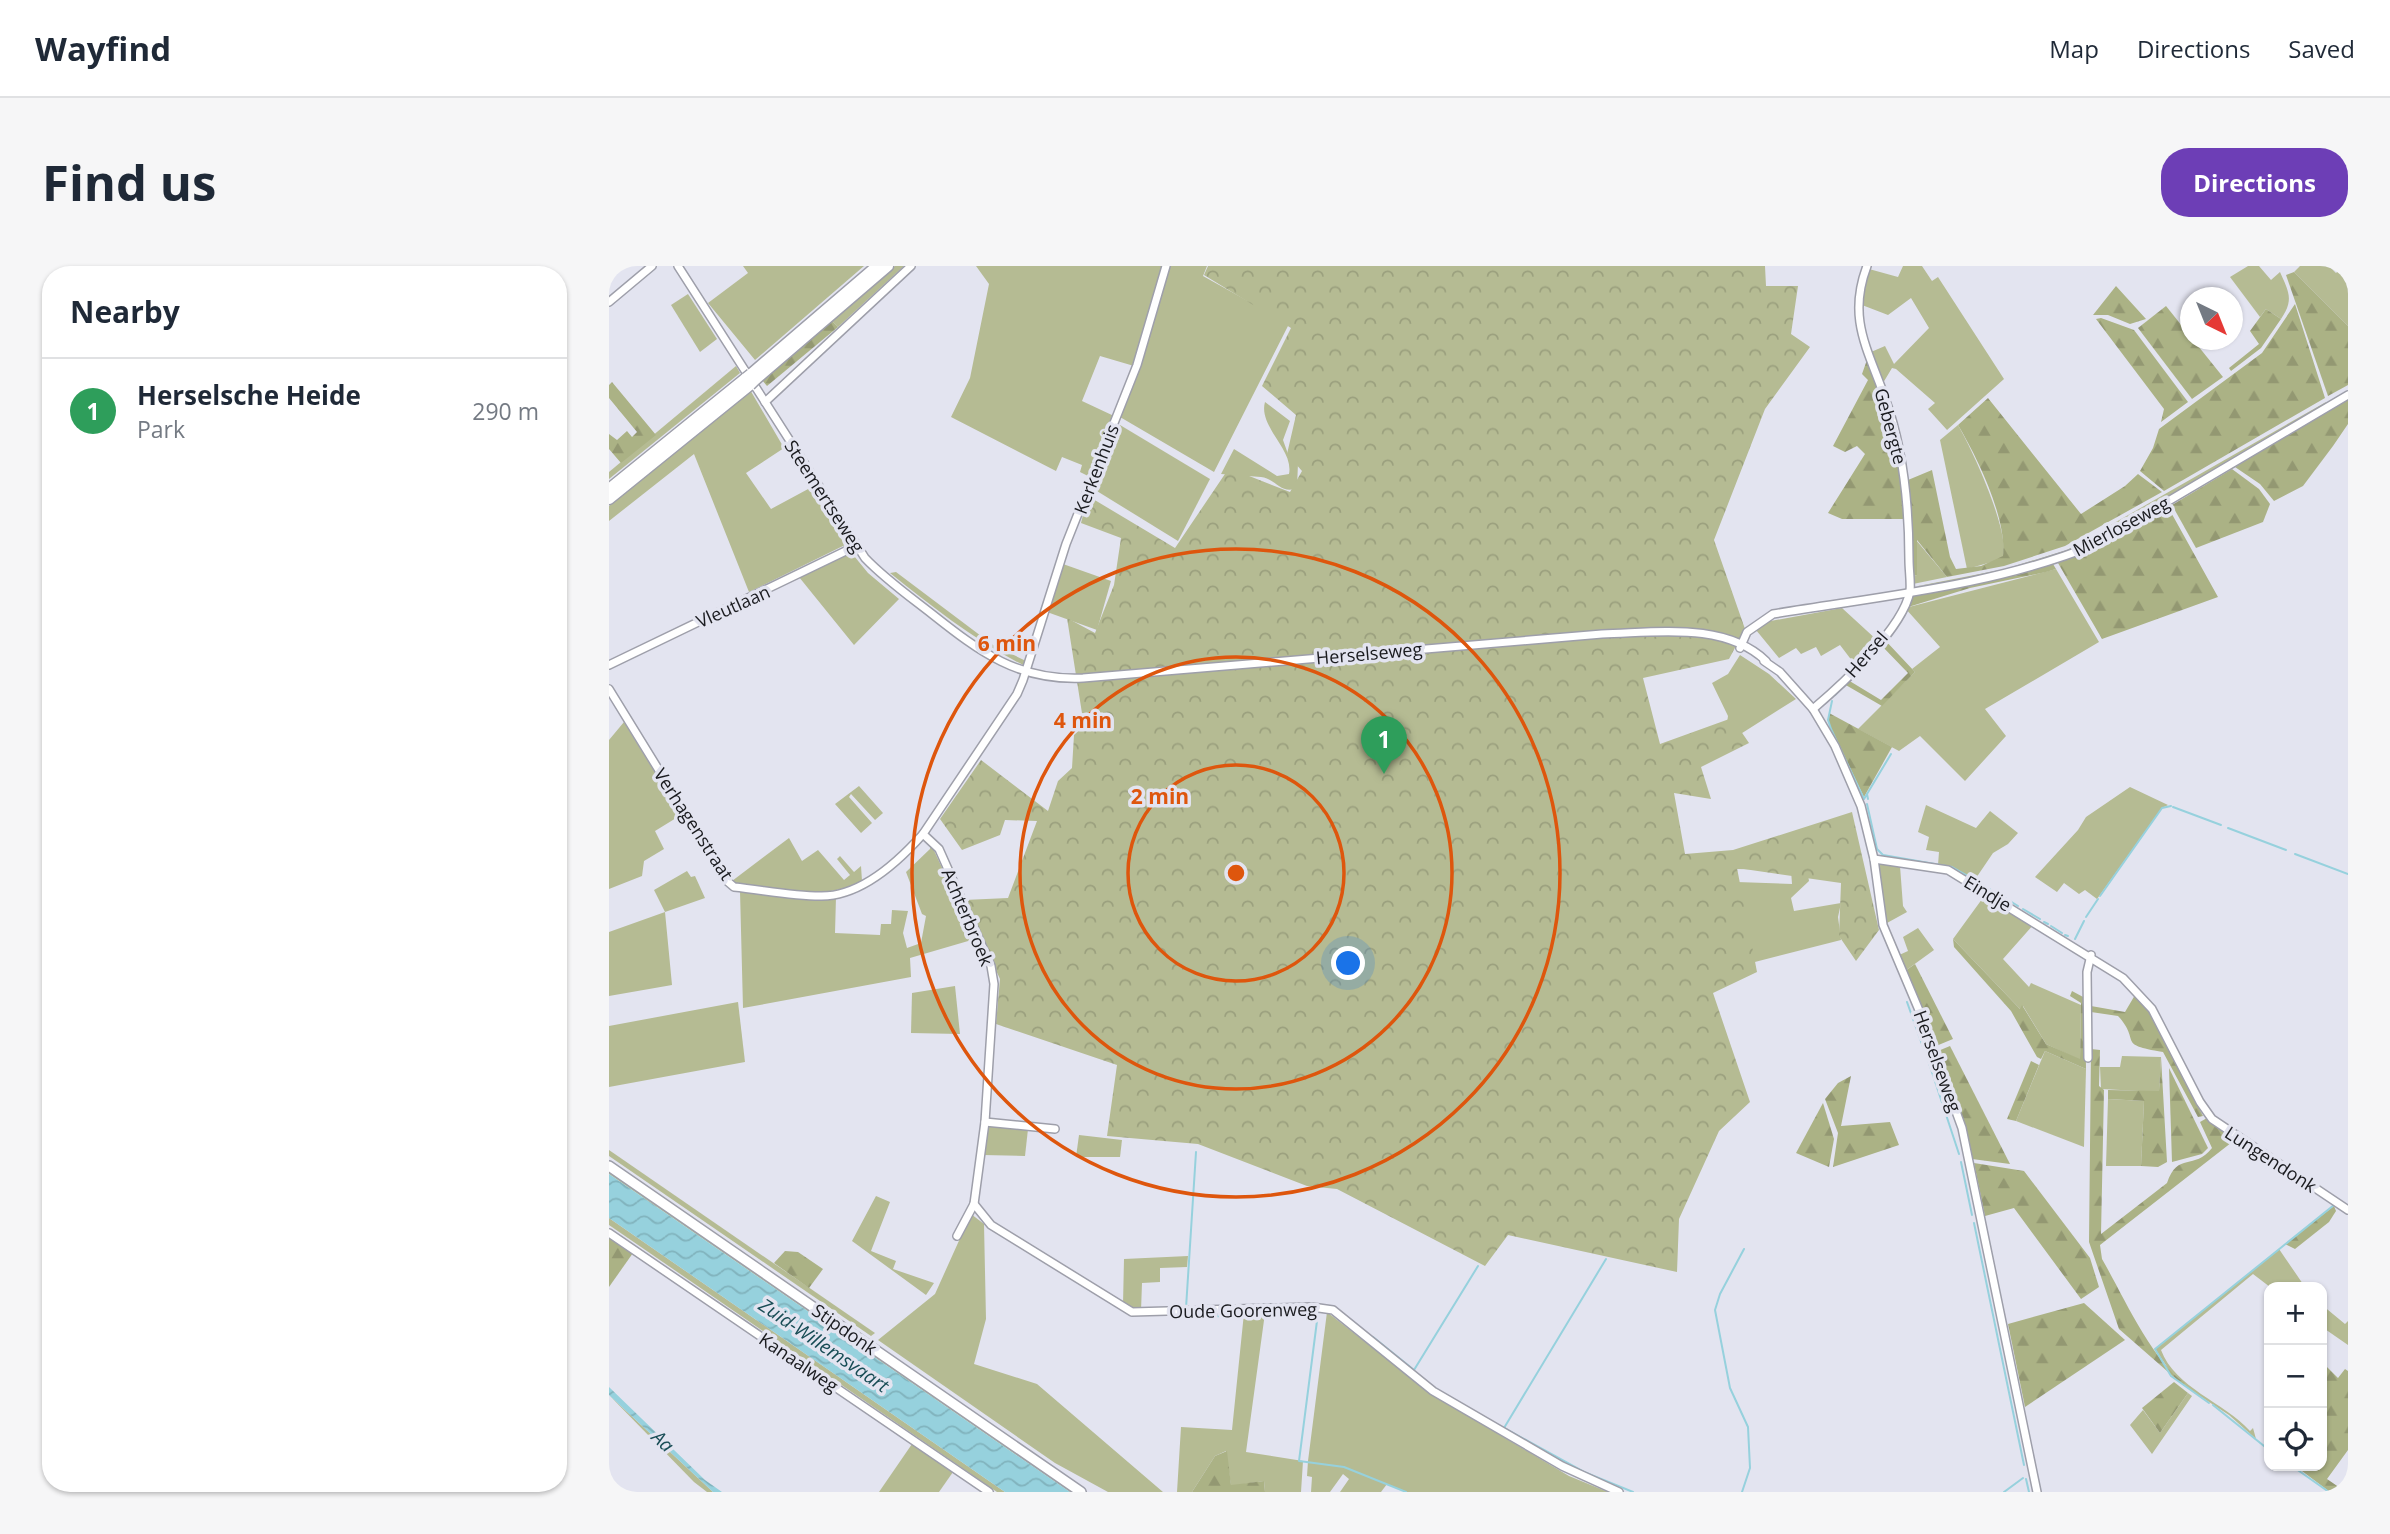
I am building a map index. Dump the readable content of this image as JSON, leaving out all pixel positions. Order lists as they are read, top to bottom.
{
  "streets": {
    "main road": ["Stipdonk"],
    "street": [
      "Gebergte",
      "Kerkenhuis",
      "Steemertseweg",
      "Mierloseweg",
      "Vleutlaan",
      "Herselseweg",
      "Hersel",
      "Verhagenstraat",
      "Eindje",
      "Achterbroek",
      "Lungendonk",
      "Oude Goorenweg",
      "Kanaalweg"
    ]
  },
  "crossings": [
    ["Gebergte", "Mierloseweg"],
    ["Gebergte", "Hersel"],
    ["Kerkenhuis", "Steemertseweg"],
    ["Kerkenhuis", "Herselseweg"],
    ["Steemertseweg", "Vleutlaan"],
    ["Steemertseweg", "Herselseweg"],
    ["Mierloseweg", "Herselseweg"],
    ["Mierloseweg", "Hersel"],
    ["Herselseweg", "Hersel"],
    ["Herselseweg", "Eindje"],
    ["Verhagenstraat", "Achterbroek"],
    ["Eindje", "Lungendonk"],
    ["Achterbroek", "Oude Goorenweg"]
  ],
  "water": ["Zuid-Willemsvaart", "Aa"],
  "north": "bottom right",
  "page": {
    "header": "Wayfind",
    "nav": ["Map", "Directions", "Saved"],
    "buttons": "Directions",
    "title": "Find us",
    "heading": "Nearby",
    "list": [
      {
        "mark": "1",
        "name": "Herselsche Heide",
        "note": "Park",
        "value": "290 m"
      }
    ],
    "pins": "1",
    "map_buttons": ["+", "−"]
  },
  "rings": ["6 min", "4 min", "2 min"]
}
